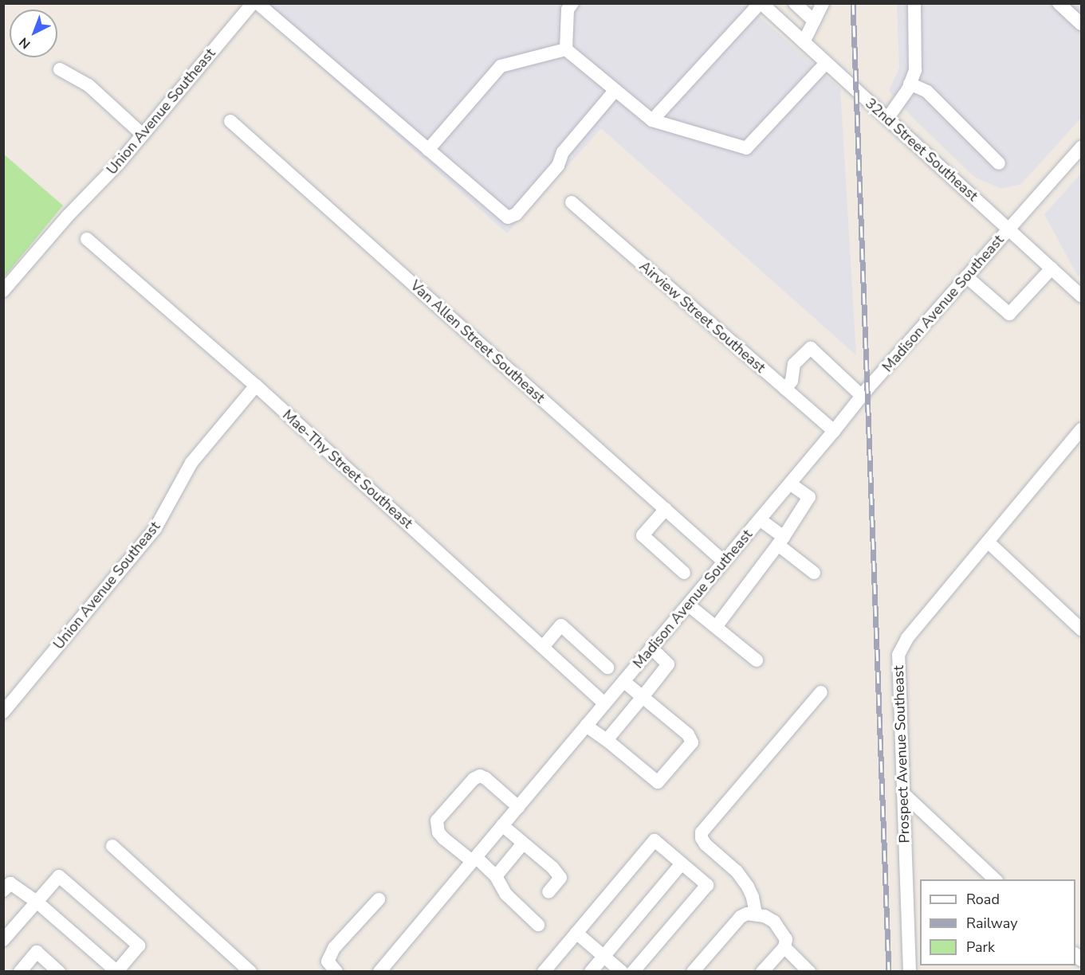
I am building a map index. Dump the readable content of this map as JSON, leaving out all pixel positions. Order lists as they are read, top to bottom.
{
  "streets": {
    "street": [
      "Union Avenue Southeast",
      "32nd Street Southeast",
      "Madison Avenue Southeast",
      "Airview Street Southeast",
      "Van Allen Street Southeast",
      "Mae-Thy Street Southeast",
      "Prospect Avenue Southeast"
    ]
  },
  "crossings": [
    ["Union Avenue Southeast", "Mae-Thy Street Southeast"],
    ["32nd Street Southeast", "Madison Avenue Southeast"],
    ["Madison Avenue Southeast", "Airview Street Southeast"],
    ["Madison Avenue Southeast", "Van Allen Street Southeast"],
    ["Madison Avenue Southeast", "Mae-Thy Street Southeast"]
  ],
  "legend": ["Road", "Railway", "Park"],
  "north": "bottom left"
}
